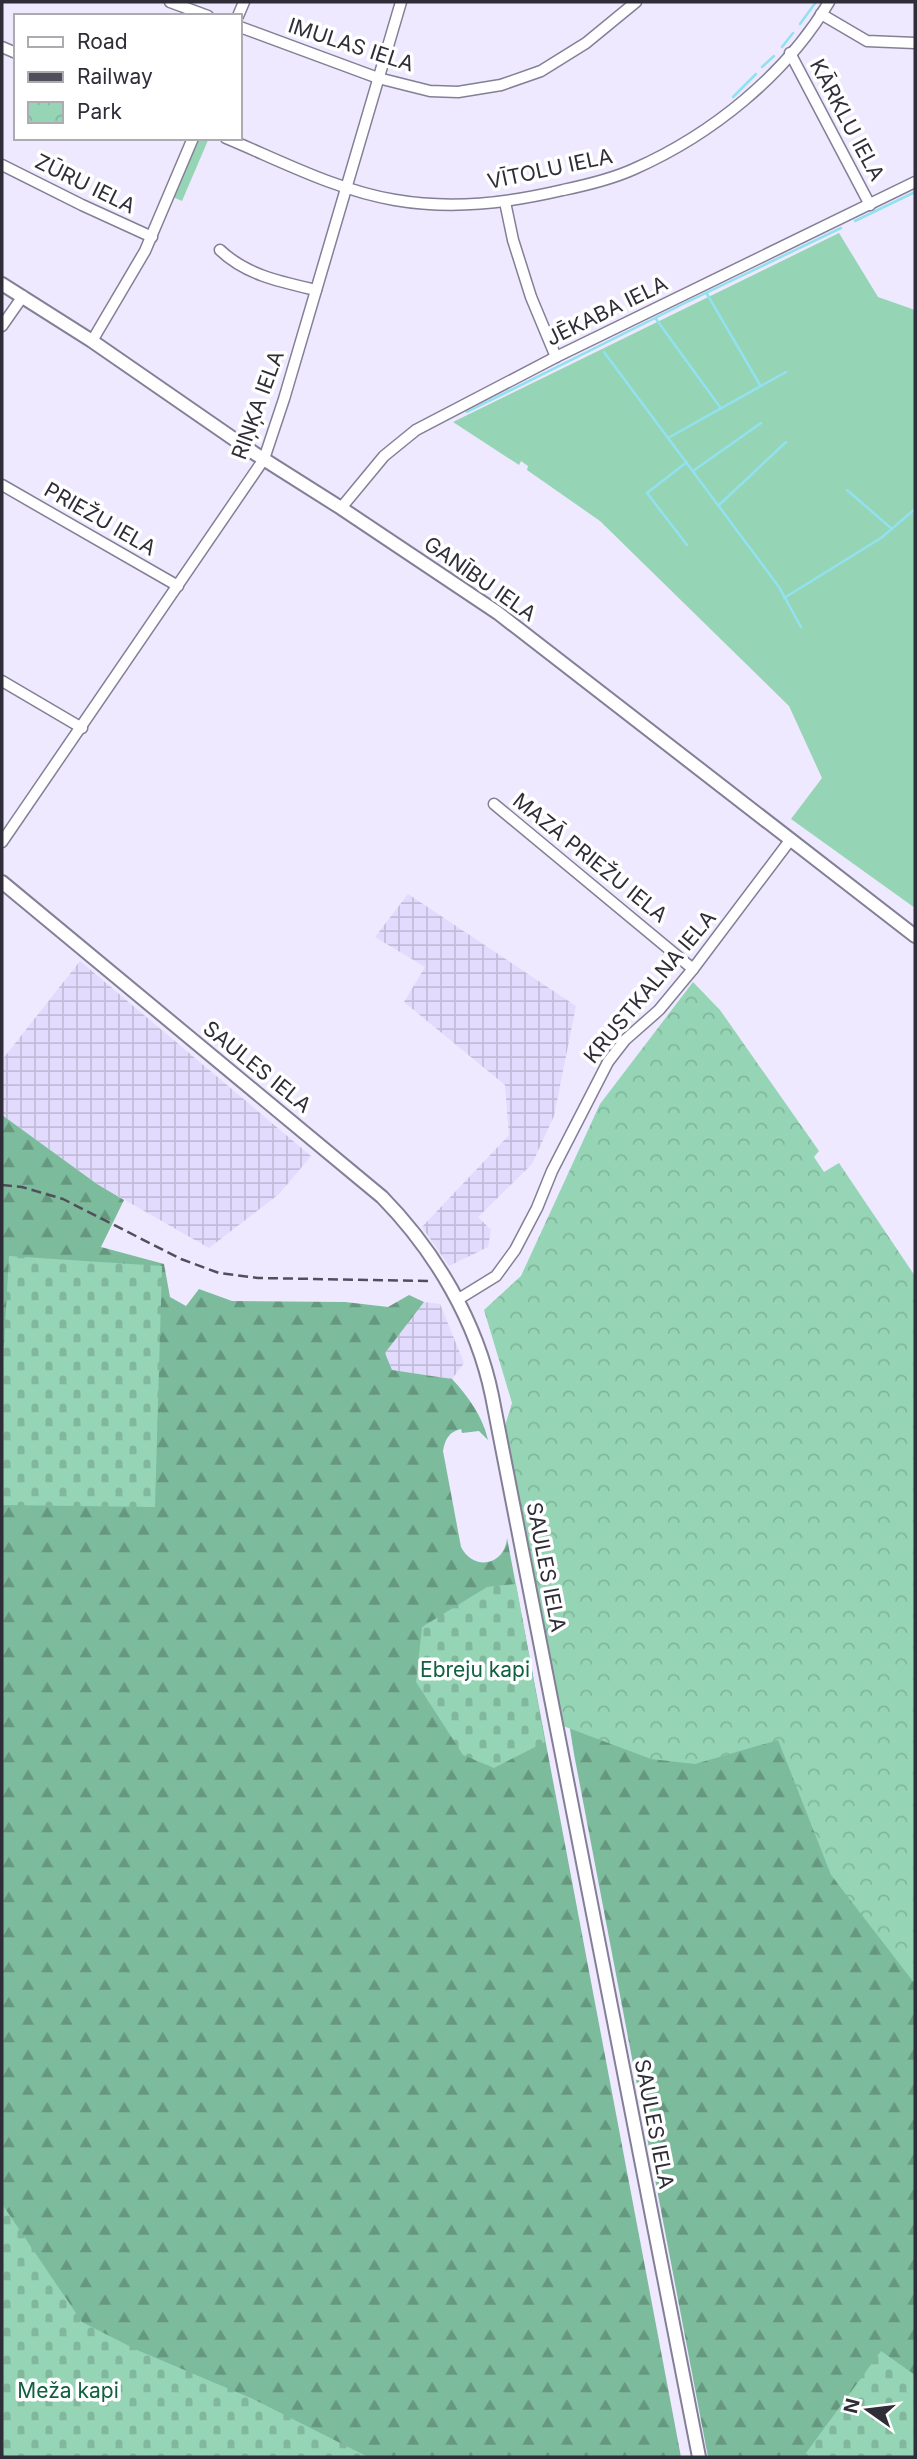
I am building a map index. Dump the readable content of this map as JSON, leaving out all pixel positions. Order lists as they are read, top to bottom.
{
  "streets": {
    "street": [
      "IMULAS IELA",
      "KĀRKLU IELA",
      "VĪTOLU IELA",
      "ZŪRU IELA",
      "JĒKABA IELA",
      "RIŅĶA IELA",
      "PRIEŽU IELA",
      "GANĪBU IELA",
      "MAZĀ PRIEŽU IELA",
      "KRUSTKALNA IELA",
      "SAULES IELA"
    ]
  },
  "crossings": [
    ["IMULAS IELA", "RIŅĶA IELA"],
    ["KĀRKLU IELA", "VĪTOLU IELA"],
    ["KĀRKLU IELA", "JĒKABA IELA"],
    ["VĪTOLU IELA", "RIŅĶA IELA"],
    ["JĒKABA IELA", "GANĪBU IELA"],
    ["RIŅĶA IELA", "PRIEŽU IELA"],
    ["RIŅĶA IELA", "GANĪBU IELA"],
    ["GANĪBU IELA", "KRUSTKALNA IELA"],
    ["MAZĀ PRIEŽU IELA", "KRUSTKALNA IELA"],
    ["KRUSTKALNA IELA", "SAULES IELA"]
  ],
  "parks": ["Ebreju kapi", "Meža kapi"],
  "legend": ["Road", "Railway", "Park"],
  "north": "left"
}
